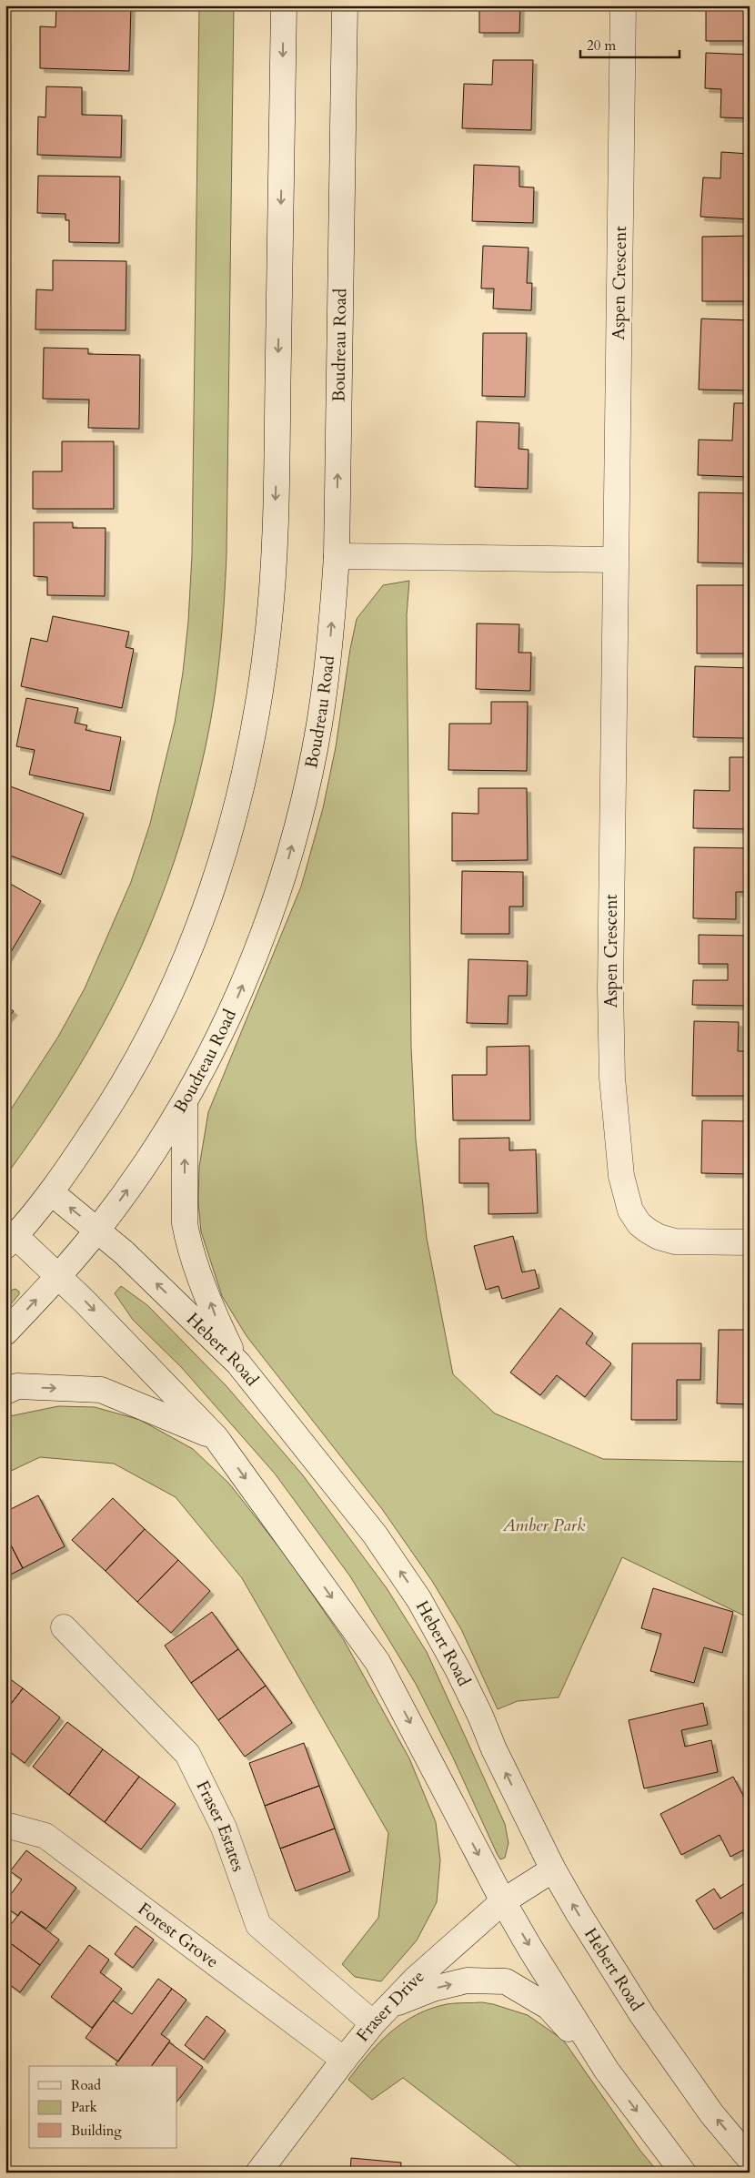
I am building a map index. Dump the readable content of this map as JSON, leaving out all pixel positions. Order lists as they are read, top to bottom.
{
  "streets": {
    "main road": [
      "Aspen Crescent",
      "Boudreau Road",
      "Hebert Road",
      "Fraser Estates",
      "Forest Grove",
      "Fraser Drive"
    ]
  },
  "crossings": [
    ["Boudreau Road", "Hebert Road"],
    ["Hebert Road", "Fraser Drive"],
    ["Fraser Estates", "Fraser Drive"],
    ["Forest Grove", "Fraser Drive"]
  ],
  "parks": ["Amber Park"],
  "legend": ["Road", "Park", "Building"],
  "scale_bar": "20 m"
}
